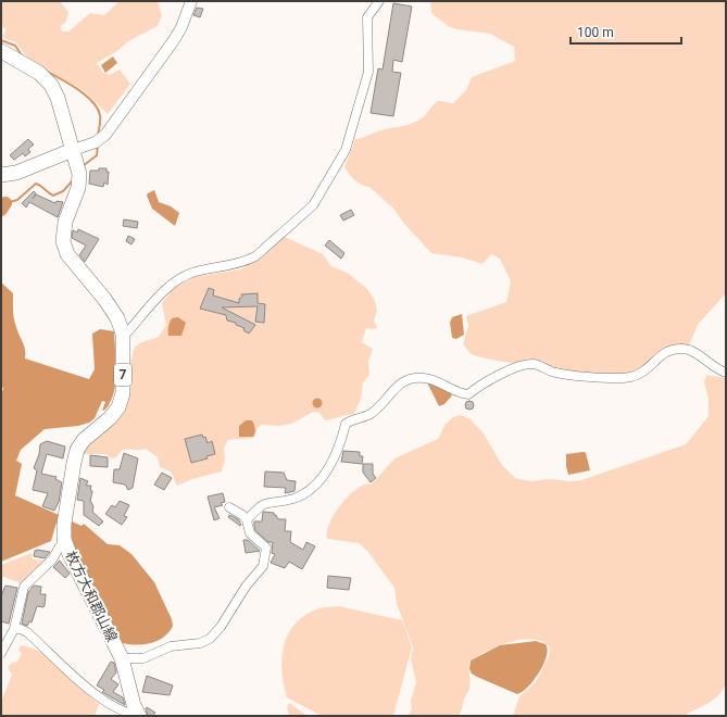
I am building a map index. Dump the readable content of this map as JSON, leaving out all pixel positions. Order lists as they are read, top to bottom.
{
  "streets": {
    "main road": ["7", "枚方大和郡山線"]
  },
  "scale_bar": "100 m"
}
